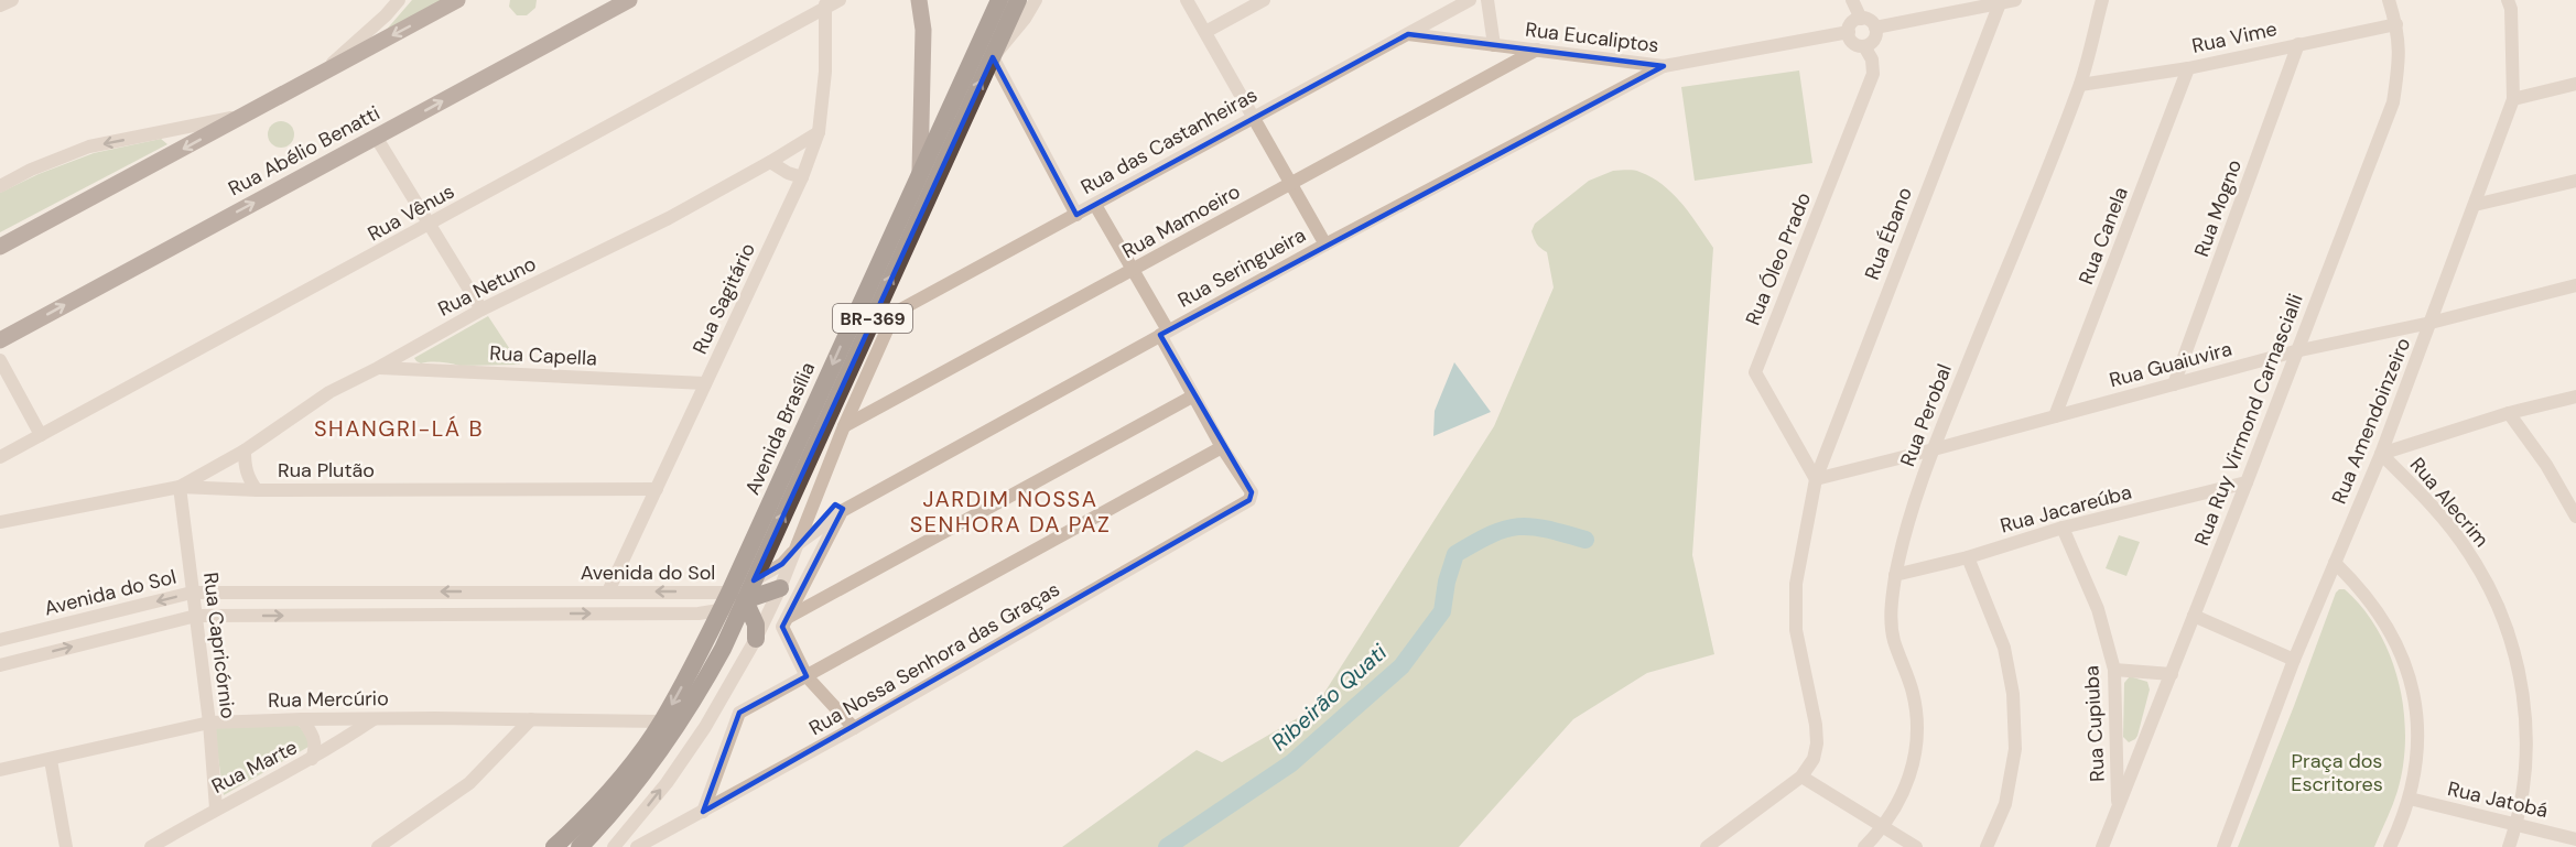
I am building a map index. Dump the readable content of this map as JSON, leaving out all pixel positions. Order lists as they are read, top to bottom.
{
  "streets": {
    "highway": ["BR-369", "Avenida Brasília"],
    "main road": ["Rua Abélio Benatti"],
    "street": [
      "Rua Eucaliptos",
      "Rua Vime",
      "Rua das Castanheiras",
      "Rua Mogno",
      "Rua Vênus",
      "Rua Mamoeiro",
      "Rua Ébano",
      "Rua Canela",
      "Rua Óleo Prado",
      "Rua Seringueira",
      "Rua Netuno",
      "Rua Sagitário",
      "Rua Capella",
      "Rua Guaiuvira",
      "Rua Perobal",
      "Rua Ruy Virmond Carnascialli",
      "Rua Amendoinzeiro",
      "Rua Plutão",
      "Rua Alecrim",
      "Rua Jacareúba",
      "Avenida do Sol",
      "Rua Capricórnio",
      "Rua Nossa Senhora das Graças",
      "Rua Mercúrio",
      "Rua Cupiuba",
      "Rua Marte",
      "Rua Jatobá"
    ]
  },
  "crossings": [
    ["Rua Eucaliptos", "Rua das Castanheiras"],
    ["Rua Eucaliptos", "Rua Mamoeiro"],
    ["Rua Eucaliptos", "Rua Óleo Prado"],
    ["Rua Eucaliptos", "Rua Seringueira"],
    ["Rua Vime", "Rua Mogno"],
    ["Rua Vime", "Rua Canela"],
    ["Rua Vime", "Rua Perobal"],
    ["Rua Vime", "Rua Ruy Virmond Carnascialli"],
    ["Rua das Castanheiras", "Rua Mamoeiro"],
    ["Rua Mogno", "Rua Guaiuvira"],
    ["Rua Vênus", "Rua Sagitário"],
    ["Rua Ébano", "Rua Óleo Prado"],
    ["Rua Ébano", "Rua Guaiuvira"],
    ["Rua Canela", "Rua Guaiuvira"],
    ["Rua Óleo Prado", "Rua Guaiuvira"],
    ["Rua Seringueira", "Avenida Brasília"],
    ["Rua Netuno", "Rua Sagitário"],
    ["Rua Netuno", "Rua Capella"],
    ["Rua Netuno", "Rua Plutão"],
    ["Rua Netuno", "Rua Capricórnio"],
    ["Rua Sagitário", "Rua Capella"],
    ["Rua Sagitário", "Rua Plutão"],
    ["Rua Sagitário", "Avenida do Sol"],
    ["Rua Guaiuvira", "Rua Perobal"],
    ["Rua Guaiuvira", "Rua Ruy Virmond Carnascialli"],
    ["Rua Guaiuvira", "Rua Amendoinzeiro"],
    ["Rua Perobal", "Rua Jacareúba"],
    ["Rua Ruy Virmond Carnascialli", "Rua Jacareúba"],
    ["Rua Ruy Virmond Carnascialli", "Rua Cupiuba"],
    ["Rua Amendoinzeiro", "Rua Alecrim"],
    ["Avenida Brasília", "Avenida do Sol"],
    ["Avenida Brasília", "Rua Mercúrio"],
    ["Rua Plutão", "Rua Capricórnio"],
    ["Rua Alecrim", "Rua Jatobá"],
    ["Rua Jacareúba", "Rua Cupiuba"],
    ["Avenida do Sol", "Rua Capricórnio"],
    ["Rua Capricórnio", "Rua Mercúrio"],
    ["Rua Capricórnio", "Rua Marte"],
    ["Rua Mercúrio", "Rua Marte"]
  ],
  "districts": ["SHANGRI-LÁ B", "JARDIM NOSSA SENHORA DA PAZ"],
  "water": ["Ribeirão Quati"],
  "parks": ["Praça dos Escritores"]
}
